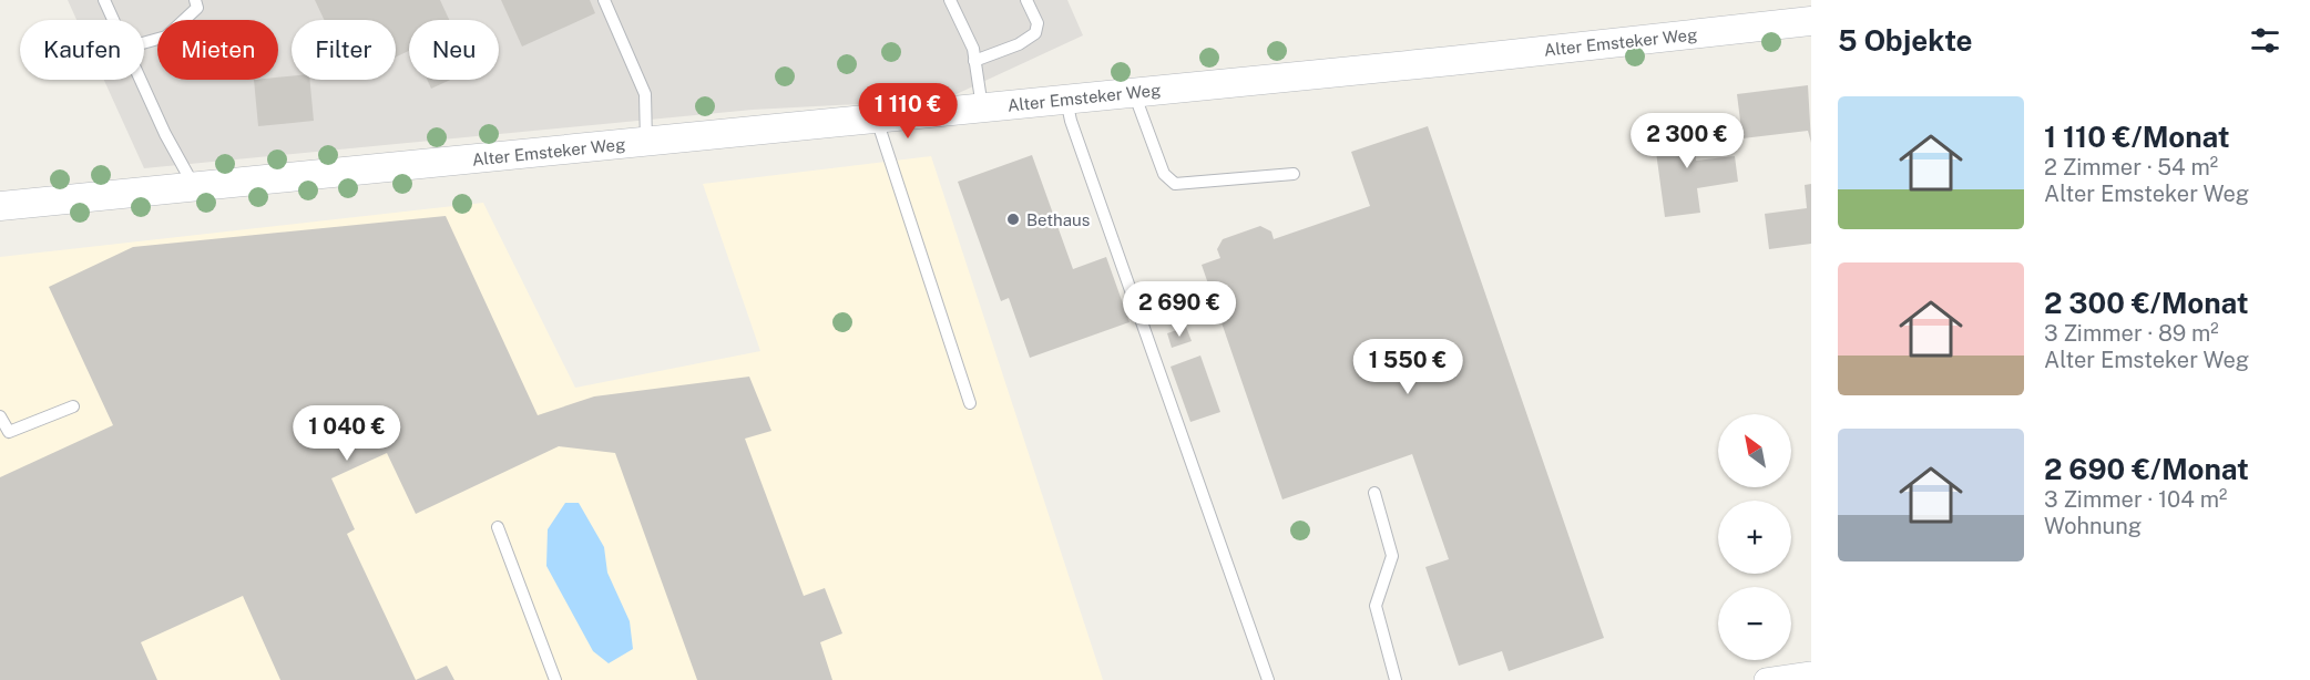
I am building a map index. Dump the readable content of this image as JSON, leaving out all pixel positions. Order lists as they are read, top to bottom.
{
  "streets": {
    "street": ["Alter Emsteker Weg"]
  },
  "places": ["Bethaus"],
  "north": "top left",
  "page": {
    "heading": "5 Objekte",
    "chip": [
      "Kaufen",
      "Mieten",
      "Filter",
      "Neu"
    ],
    "list": [
      {
        "name": "1 110 €/Monat",
        "note": "2 Zimmer · 54 m² · Alter Emsteker Weg"
      },
      {
        "name": "2 300 €/Monat",
        "note": "3 Zimmer · 89 m² · Alter Emsteker Weg"
      },
      {
        "name": "2 690 €/Monat",
        "note": "3 Zimmer · 104 m² · Wohnung"
      }
    ],
    "price": [
      "1 110 €",
      "2 300 €",
      "2 690 €",
      "1 550 €",
      "1 040 €"
    ],
    "map_buttons": ["+", "−"]
  }
}
